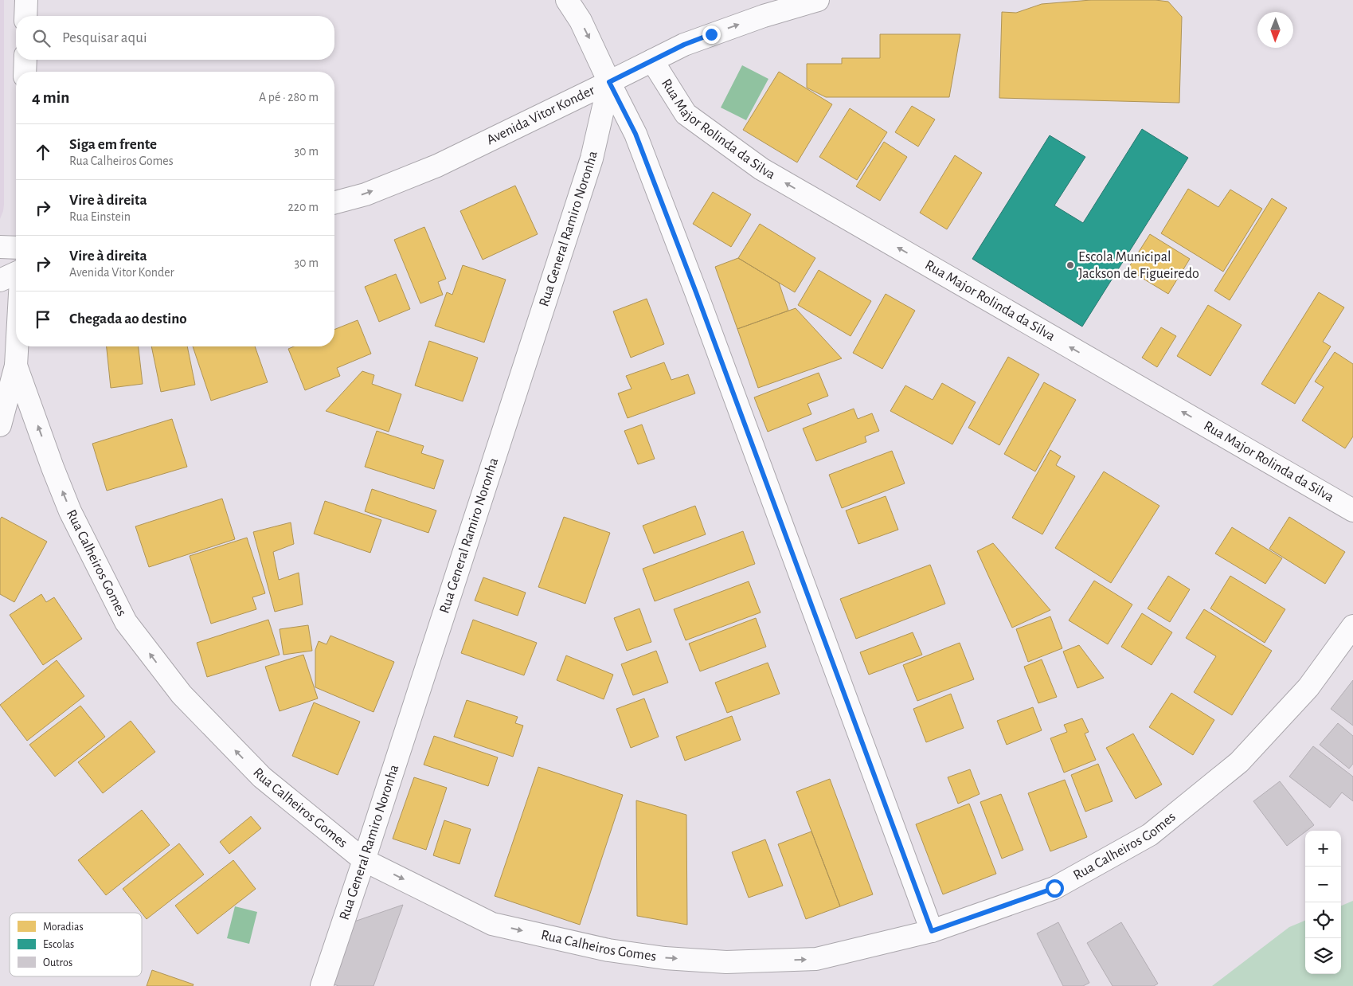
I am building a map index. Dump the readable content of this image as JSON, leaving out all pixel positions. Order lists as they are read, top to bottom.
{
  "streets": {
    "street": [
      "Avenida Vitor Konder",
      "Rua Major Rolinda da Silva",
      "Rua General Ramiro Noronha",
      "Rua Calheiros Gomes"
    ]
  },
  "crossings": [
    ["Avenida Vitor Konder", "Rua Major Rolinda da Silva"],
    ["Avenida Vitor Konder", "Rua General Ramiro Noronha"],
    ["Rua General Ramiro Noronha", "Rua Calheiros Gomes"]
  ],
  "one_way": ["Avenida Vitor Konder", "Rua Major Rolinda da Silva"],
  "places": ["Escola Municipal Jackson de Figueiredo"],
  "legend": ["Moradias", "Escolas", "Outros"],
  "north": "bottom",
  "page": {
    "search": "Pesquisar aqui",
    "heading": ["4 min", "A pé · 280 m"],
    "list": [
      ["Siga em frente", "Rua Calheiros Gomes", "30 m"],
      ["Vire à direita", "Rua Einstein", "220 m"],
      ["Vire à direita", "Avenida Vitor Konder", "30 m"],
      "Chegada ao destino"
    ],
    "map_buttons": ["+", "−"]
  }
}
